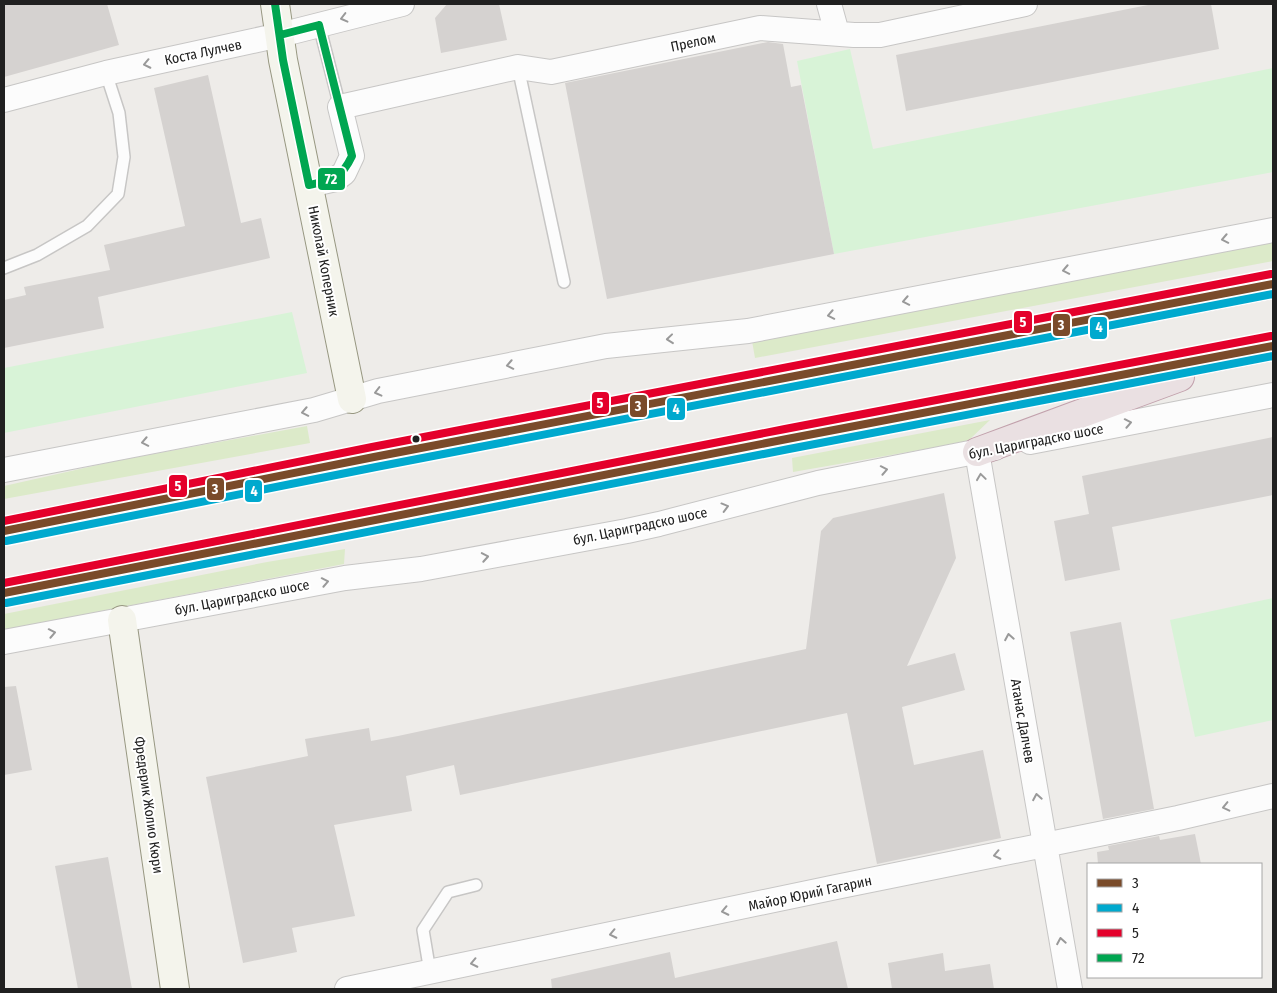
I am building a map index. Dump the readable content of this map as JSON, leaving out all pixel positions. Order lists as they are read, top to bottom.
{
  "streets": {
    "street": [
      "Прелом",
      "Коста Лулчев",
      "Николай Коперник",
      "бул. Цариградско шосе",
      "Атанас Далчев",
      "Фредерик Жолио Кюри",
      "Майор Юрий Гагарин"
    ]
  },
  "crossings": [
    ["Коста Лулчев", "Николай Коперник"],
    ["бул. Цариградско шосе", "Атанас Далчев"],
    ["бул. Цариградско шосе", "Фредерик Жолио Кюри"],
    ["Атанас Далчев", "Майор Юрий Гагарин"]
  ],
  "one_way": ["Атанас Далчев", "Майор Юрий Гагарин"],
  "lines": [
    "transit line 72",
    "transit line 5",
    "transit line 3",
    "transit line 4"
  ],
  "legend": [
    "3",
    "4",
    "5",
    "72"
  ]
}
